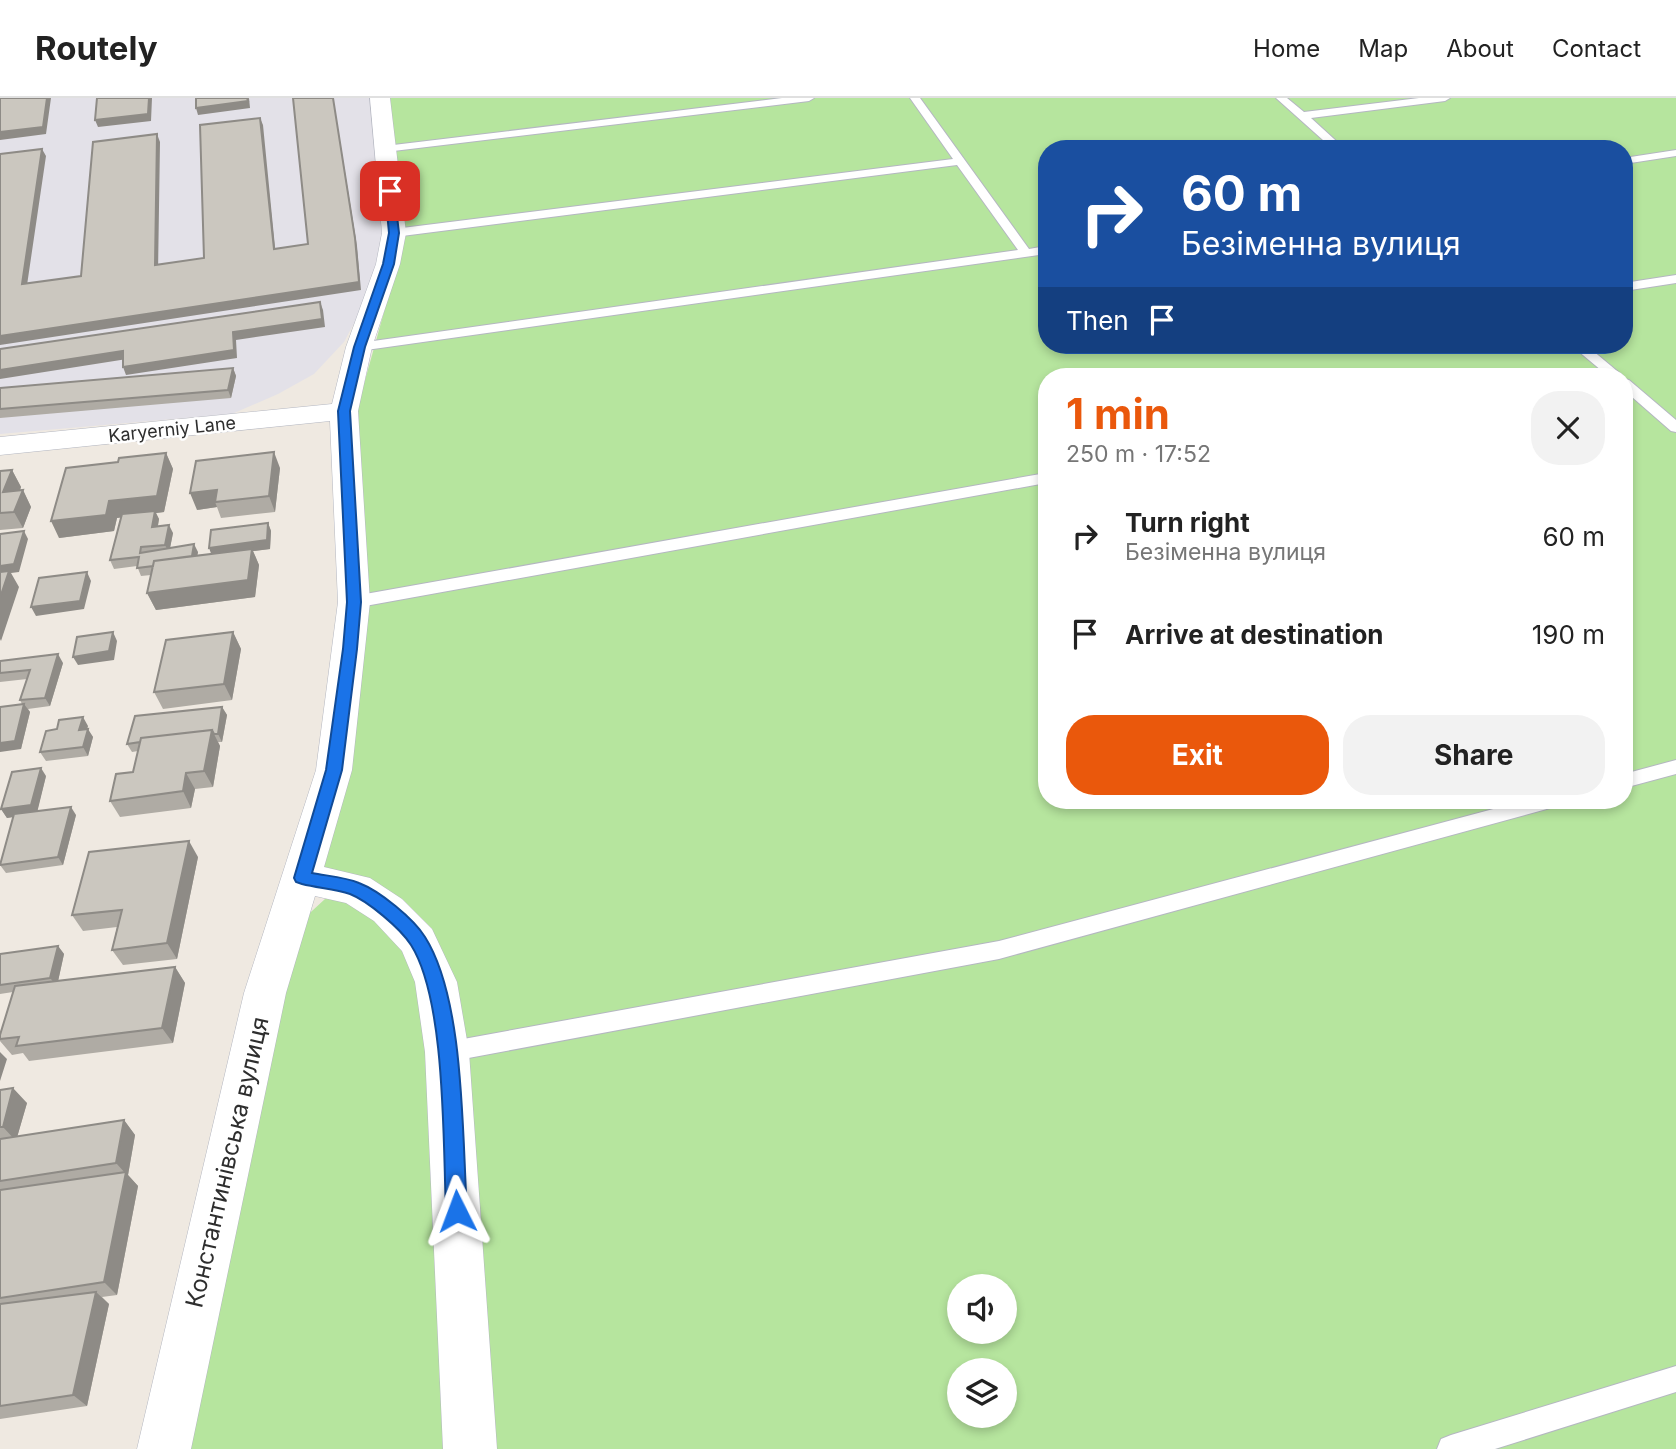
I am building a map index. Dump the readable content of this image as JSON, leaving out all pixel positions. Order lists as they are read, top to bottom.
{
  "streets": {
    "street": ["Karyerniy Lane", "Константинівська вулиця"]
  },
  "crossings": [
    ["Karyerniy Lane", "Константинівська вулиця"]
  ],
  "page": {
    "header": "Routely",
    "nav": [
      "Home",
      "Map",
      "About",
      "Contact"
    ],
    "turn": ["60 m", "Безіменна вулиця"],
    "then": "Then",
    "heading": ["1 min", "250 m · 17:52"],
    "list": [
      {
        "name": "Turn right",
        "note": "Безіменна вулиця",
        "value": "60 m"
      },
      {
        "name": "Arrive at destination",
        "value": "190 m"
      }
    ],
    "buttons": ["Exit", "Share"]
  }
}
